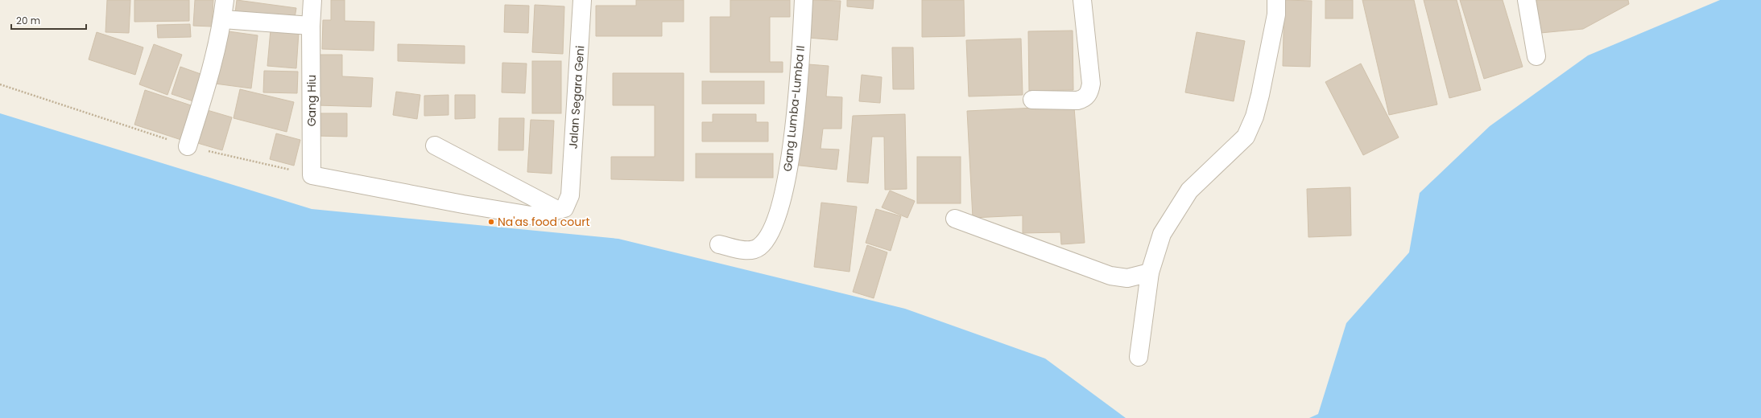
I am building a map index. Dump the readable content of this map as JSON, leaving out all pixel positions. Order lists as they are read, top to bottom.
{
  "streets": {
    "street": ["Jalan Segara Geni", "Gang Hiu", "Gang Lumba-Lumba II"]
  },
  "places": ["Na'as food court"],
  "scale_bar": "20 m"
}
